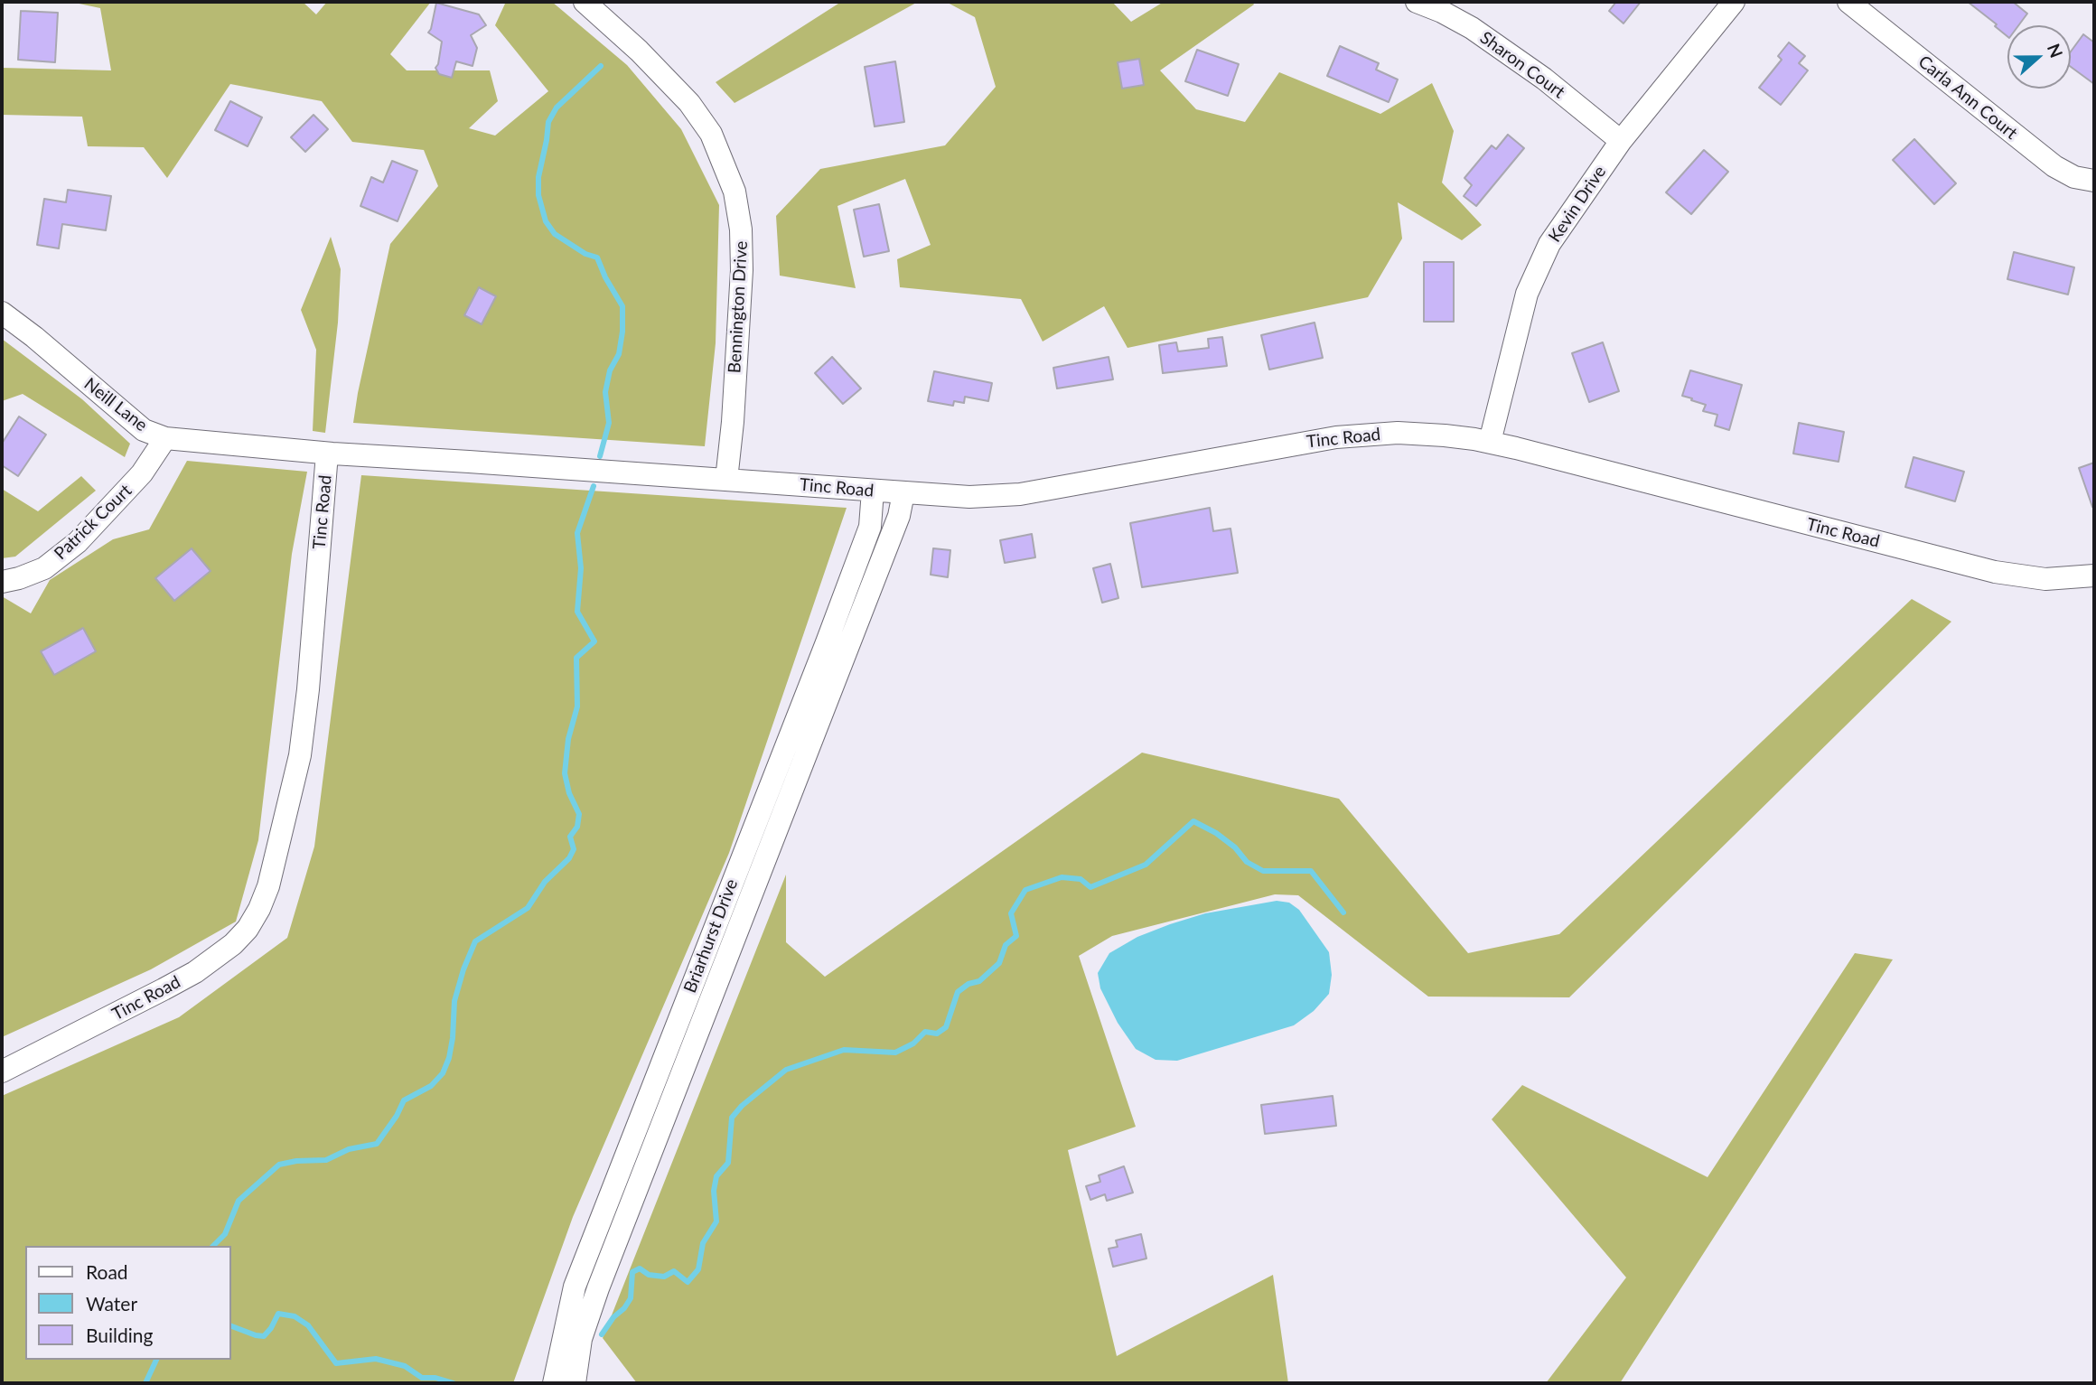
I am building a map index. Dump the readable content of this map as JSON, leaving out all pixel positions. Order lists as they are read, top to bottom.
{
  "streets": {
    "street": [
      "Sharon Court",
      "Carla Ann Court",
      "Kevin Drive",
      "Bennington Drive",
      "Neill Lane",
      "Tinc Road",
      "Patrick Court",
      "Briarhurst Drive"
    ]
  },
  "crossings": [
    ["Sharon Court", "Kevin Drive"],
    ["Kevin Drive", "Tinc Road"],
    ["Bennington Drive", "Tinc Road"],
    ["Neill Lane", "Tinc Road"],
    ["Neill Lane", "Patrick Court"],
    ["Tinc Road", "Briarhurst Drive"]
  ],
  "legend": ["Road", "Water", "Building"],
  "north": "right"
}
